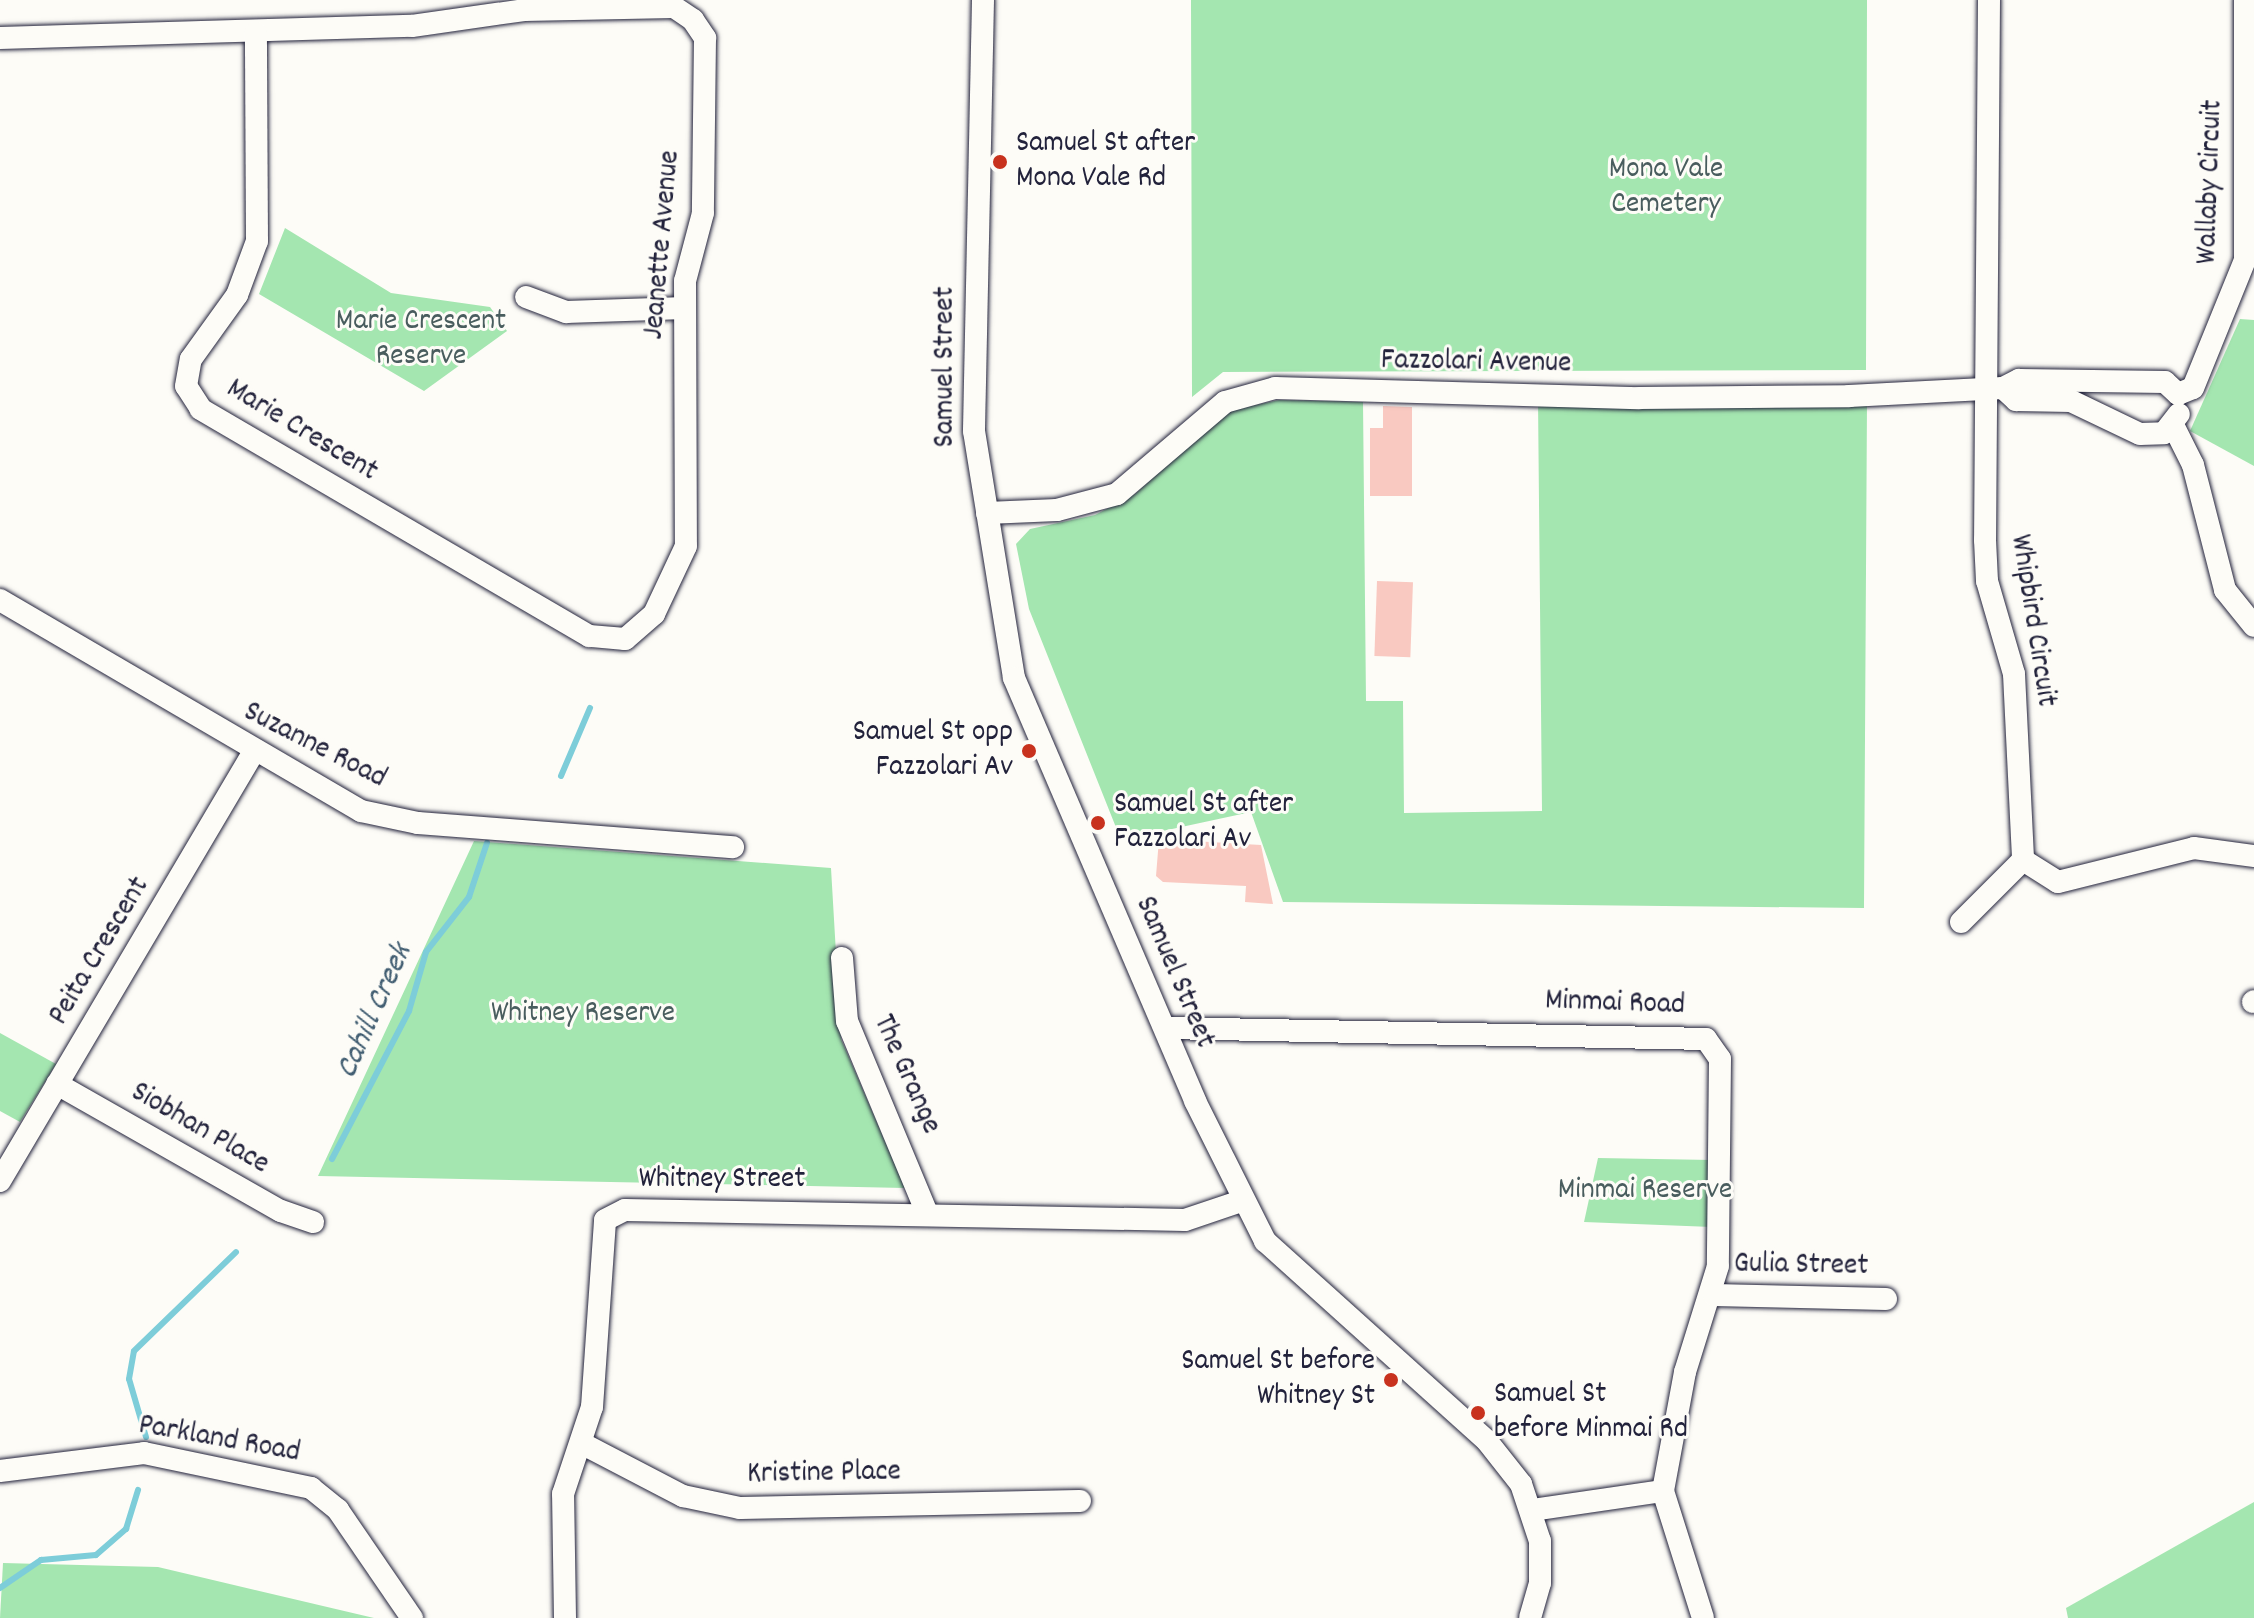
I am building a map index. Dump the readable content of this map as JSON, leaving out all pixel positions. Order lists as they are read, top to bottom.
{
  "streets": {
    "street": [
      "Wallaby Circuit",
      "Jeanette Avenue",
      "Fazzolari Avenue",
      "Samuel Street",
      "Marie Crescent",
      "Whipbird Circuit",
      "Suzanne Road",
      "Peita Crescent",
      "Minmai Road",
      "The Grange",
      "Siobhan Place",
      "Whitney Street",
      "Gulia Street",
      "Parkland Road",
      "Kristine Place"
    ]
  },
  "crossings": [
    ["Wallaby Circuit", "Fazzolari Avenue"],
    ["Jeanette Avenue", "Marie Crescent"],
    ["Fazzolari Avenue", "Samuel Street"],
    ["Fazzolari Avenue", "Whipbird Circuit"],
    ["Samuel Street", "Minmai Road"],
    ["Samuel Street", "Whitney Street"],
    ["Suzanne Road", "Peita Crescent"],
    ["Peita Crescent", "Siobhan Place"],
    ["Minmai Road", "Gulia Street"],
    ["The Grange", "Whitney Street"],
    ["Whitney Street", "Kristine Place"]
  ],
  "water": ["Cahill Creek"],
  "parks": [
    "Mona Vale Cemetery",
    "Marie Crescent Reserve",
    "Whitney Reserve",
    "Minmai Reserve"
  ],
  "places": [
    "Samuel St after Mona Vale Rd",
    "Samuel St opp Fazzolari Av",
    "Samuel St after Fazzolari Av",
    "Samuel St before Whitney St",
    "Samuel St before Minmai Rd"
  ]
}
